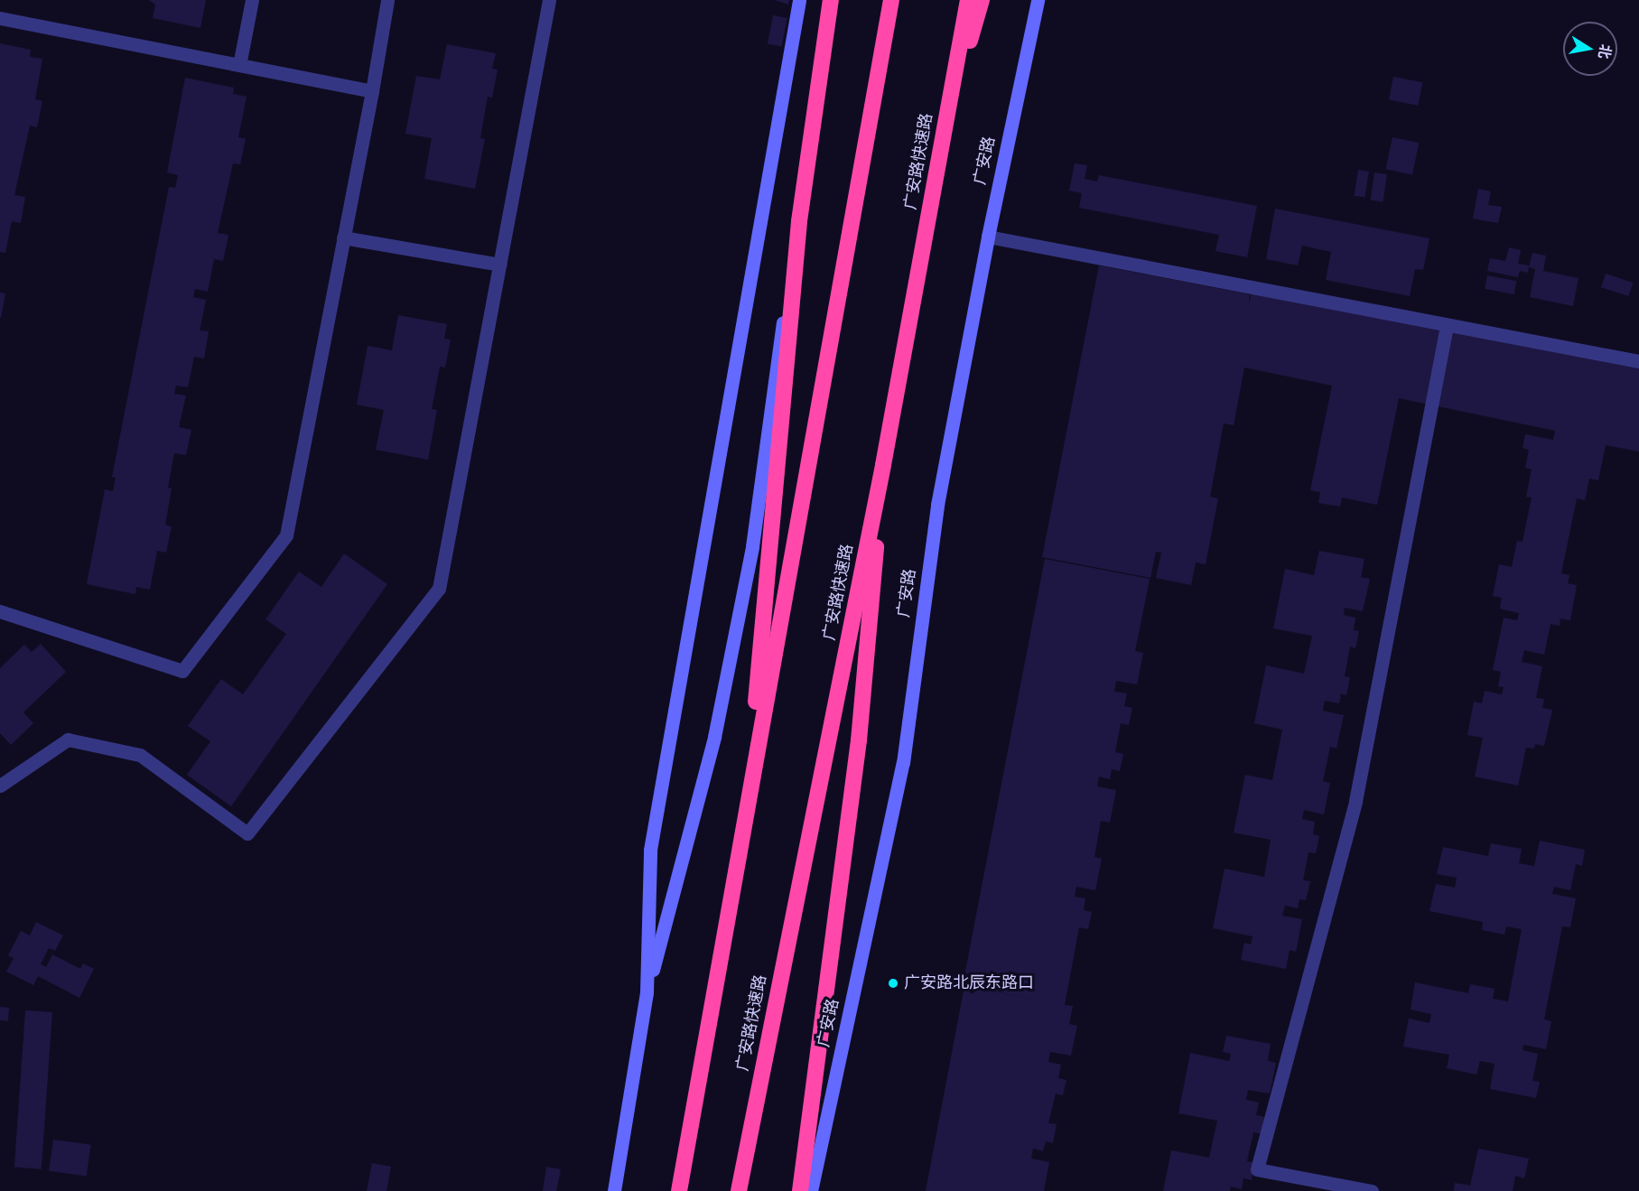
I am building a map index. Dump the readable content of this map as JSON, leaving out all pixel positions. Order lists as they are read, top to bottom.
{
  "streets": {
    "highway": ["广安路快速路"],
    "main road": ["广安路"]
  },
  "places": ["广安路北辰东路口"],
  "north": "right"
}
